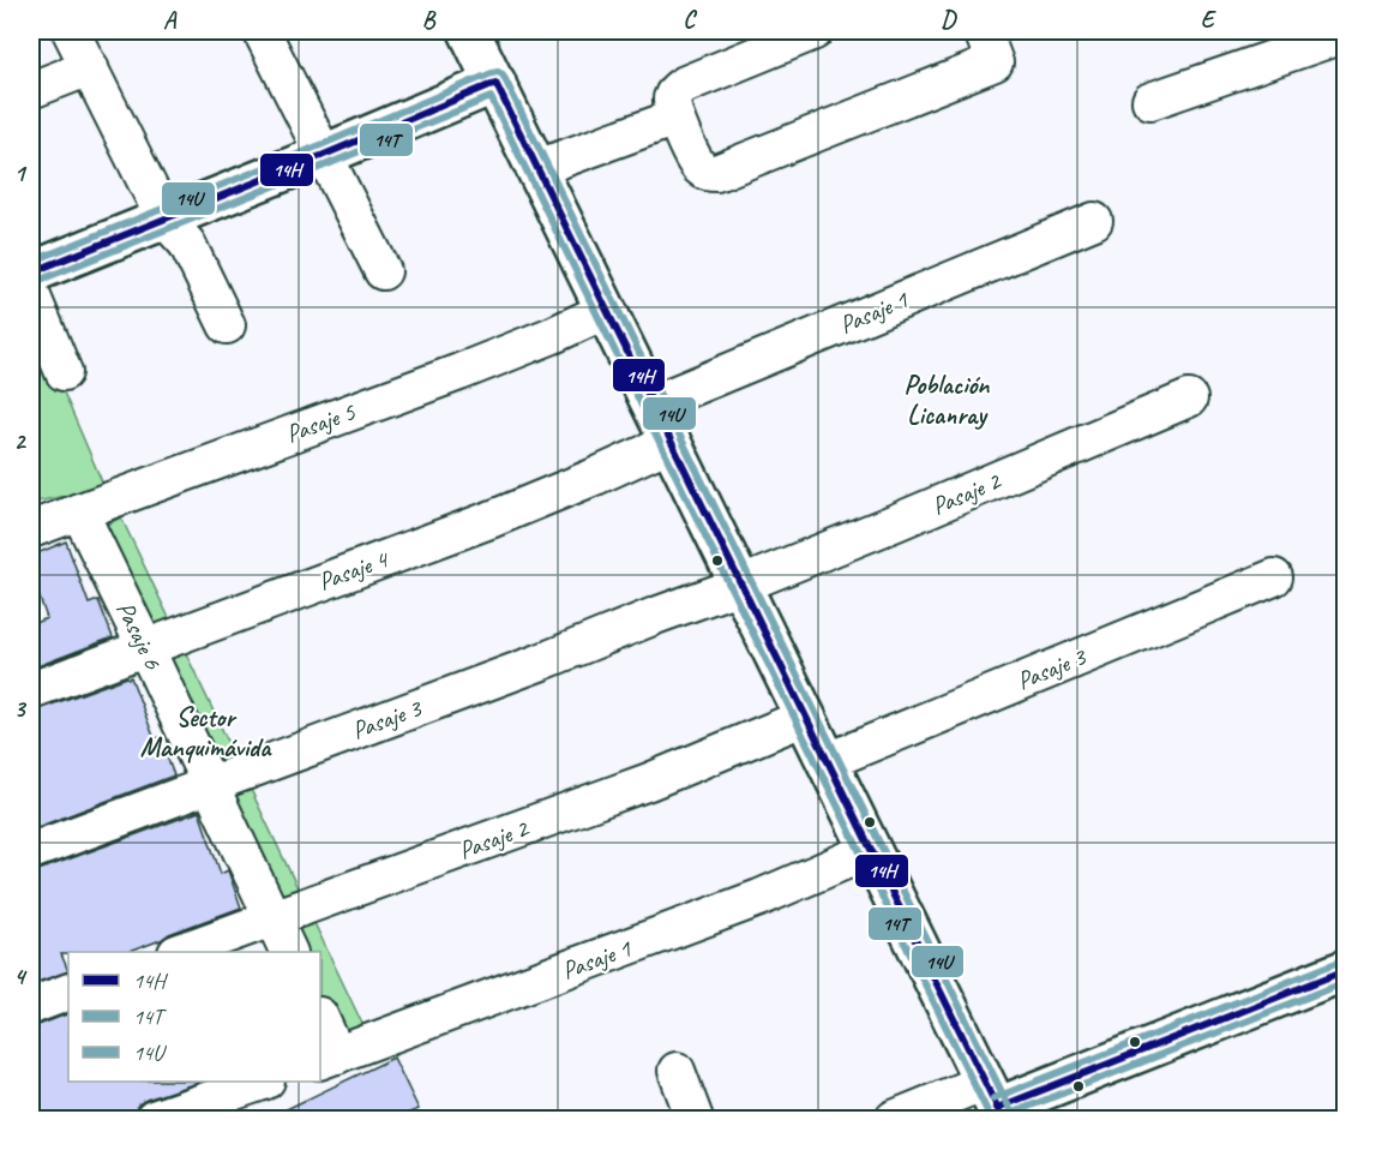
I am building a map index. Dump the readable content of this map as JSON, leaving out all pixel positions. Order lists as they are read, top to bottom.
{
  "streets": {
    "street": [
      "Pasaje 1",
      "Pasaje 5",
      "Pasaje 2",
      "Pasaje 4",
      "Pasaje 6",
      "Pasaje 3"
    ]
  },
  "crossings": [
    ["Pasaje 5", "Pasaje 6"],
    ["Pasaje 2", "Pasaje 6"],
    ["Pasaje 2", "Pasaje 3"],
    ["Pasaje 4", "Pasaje 6"],
    ["Pasaje 6", "Pasaje 3"]
  ],
  "districts": ["Población Licanray", "Sector Manquimávida"],
  "lines": ["transit line 14U", "transit line 14H", "transit line 14T"],
  "legend": ["14H", "14T", "14U"],
  "grid": {
    "columns": [
      "A",
      "B",
      "C",
      "D",
      "E"
    ],
    "rows": [
      "1",
      "2",
      "3",
      "4"
    ]
  }
}
